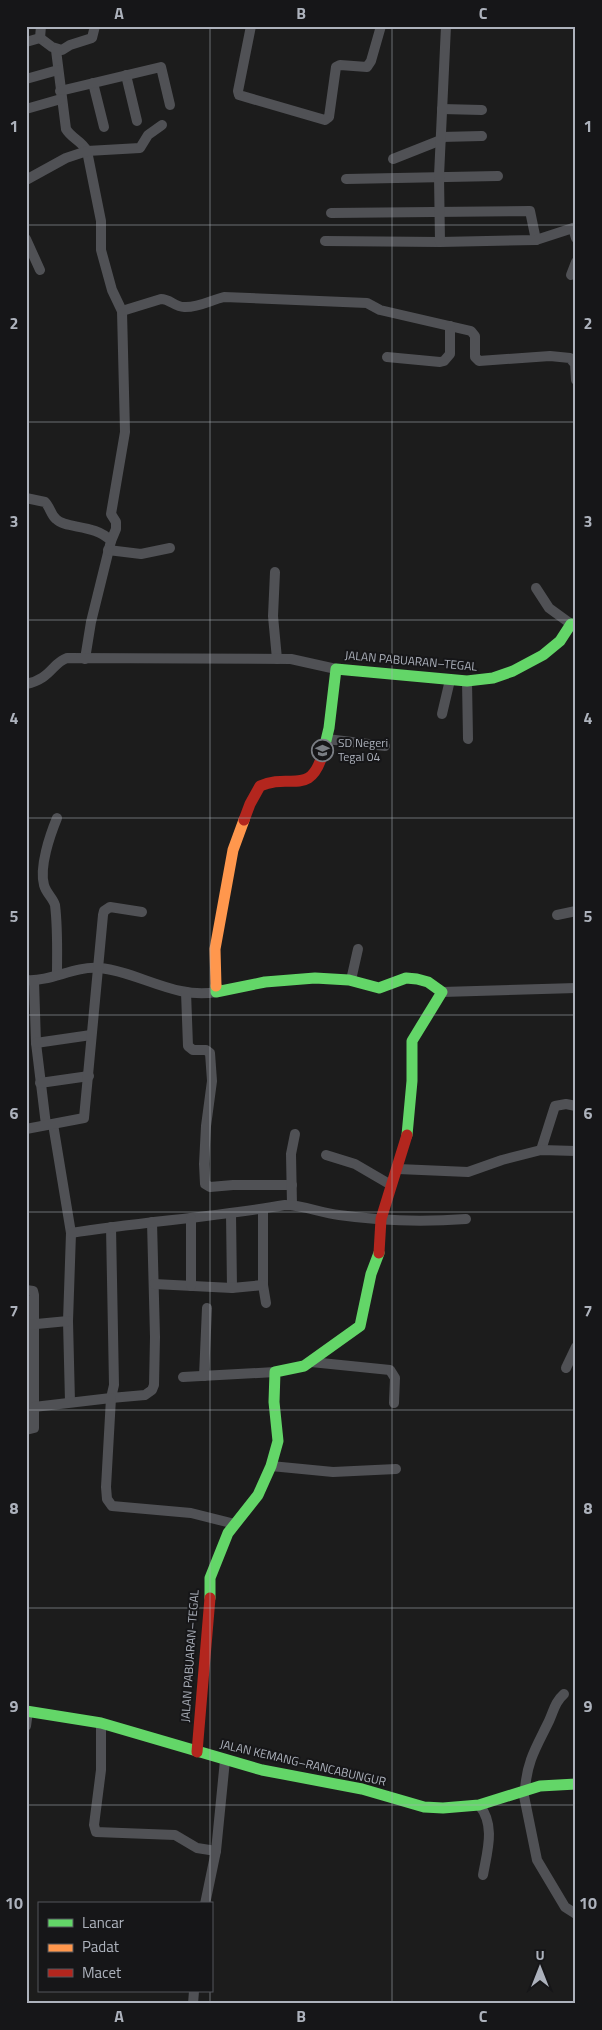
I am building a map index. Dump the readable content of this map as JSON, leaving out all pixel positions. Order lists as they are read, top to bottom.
{
  "streets": {
    "street": ["JALAN PABUARAN–TEGAL", "JALAN KEMANG–RANCABUNGUR"]
  },
  "crossings": [
    ["JALAN PABUARAN–TEGAL", "JALAN KEMANG–RANCABUNGUR"]
  ],
  "places": {
    "school or university": ["SD Negeri Tegal 04"]
  },
  "legend": ["Lancar", "Padat", "Macet"],
  "north": "top",
  "grid": {
    "columns": ["A", "B", "C"],
    "rows": [
      "1",
      "2",
      "3",
      "4",
      "5",
      "6",
      "7",
      "8",
      "9",
      "10"
    ]
  }
}
